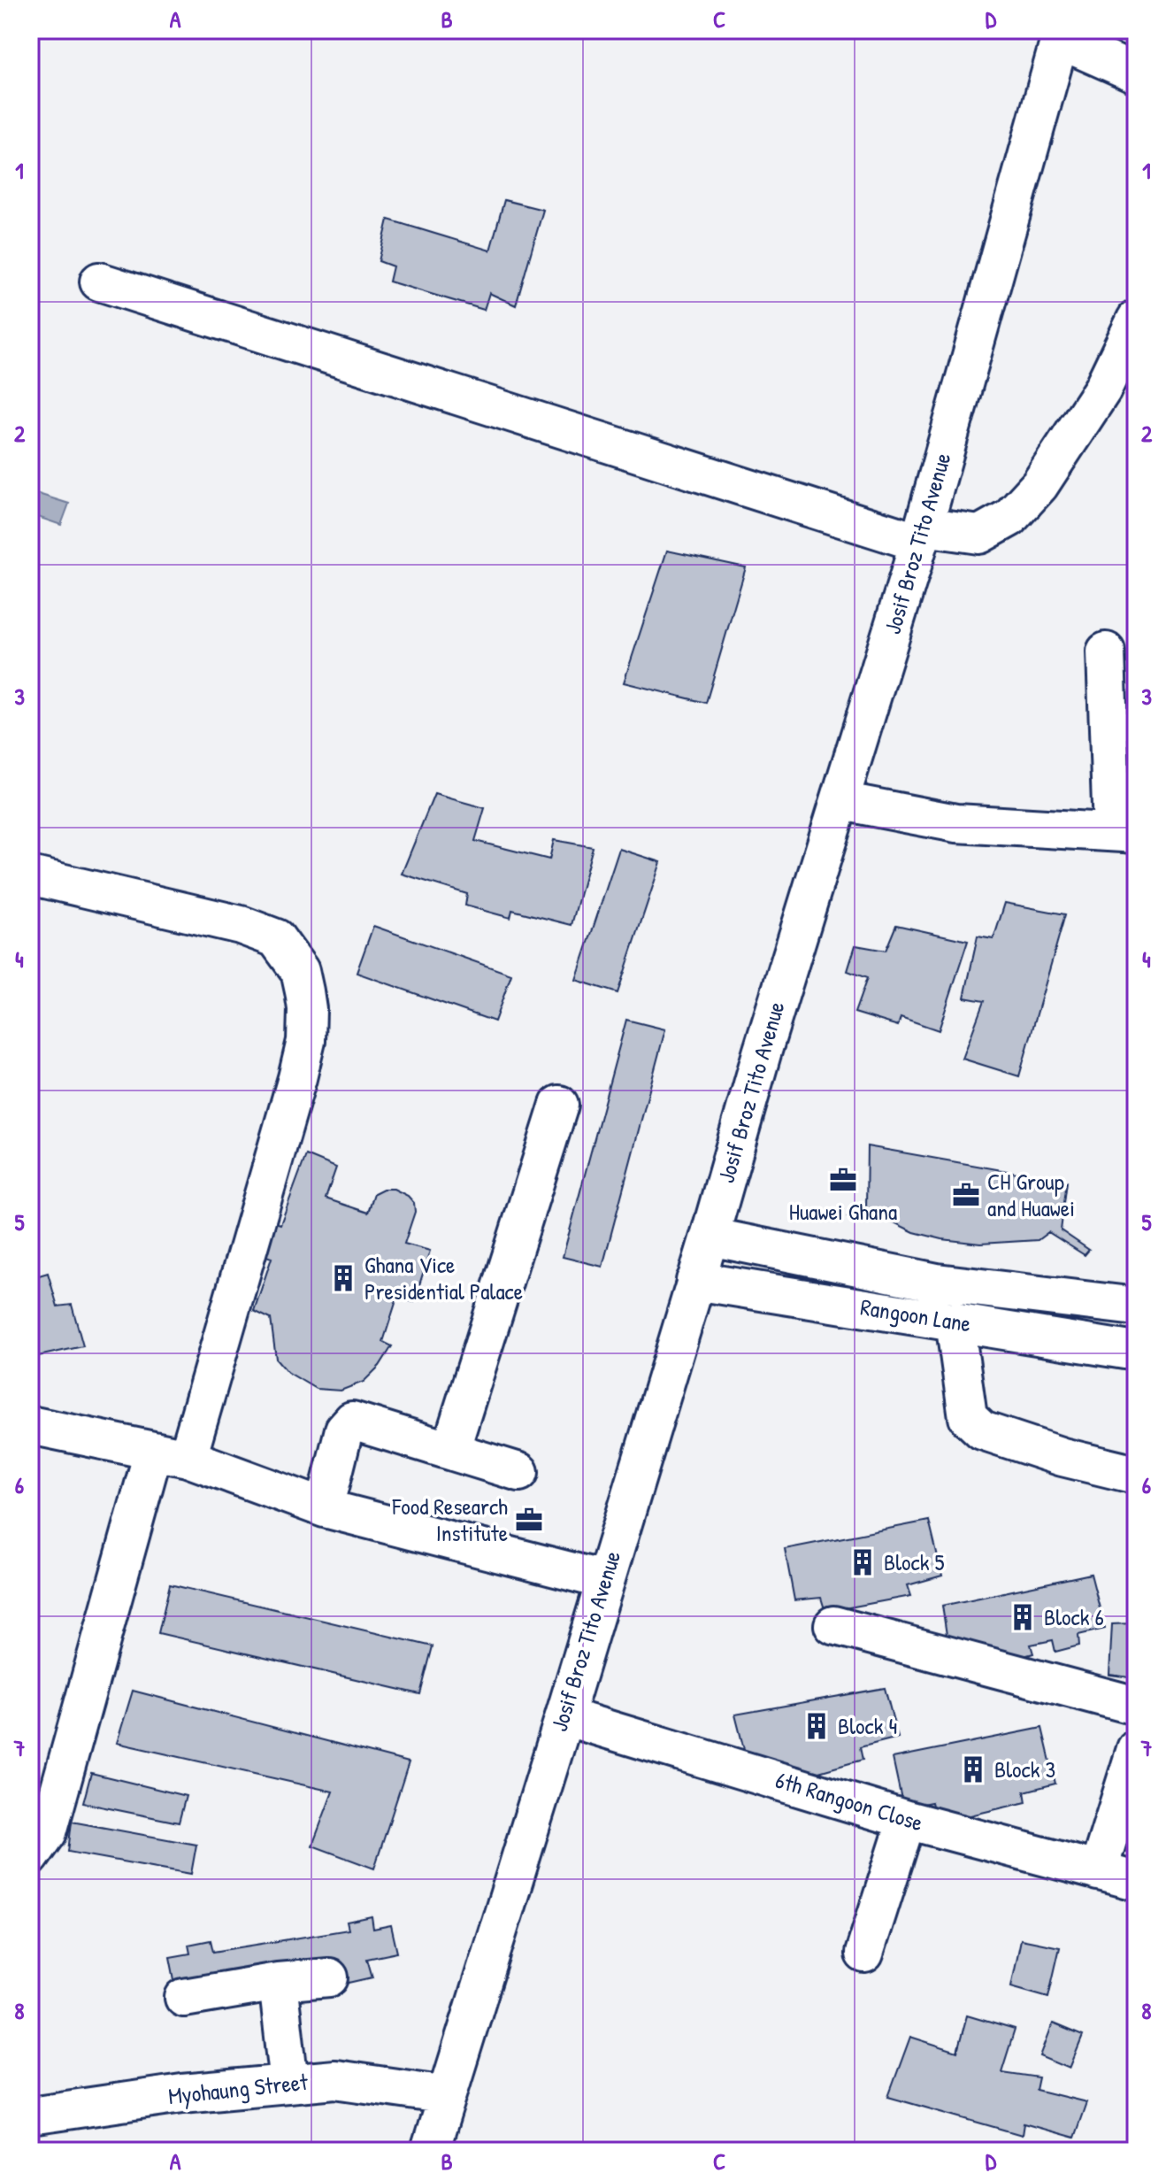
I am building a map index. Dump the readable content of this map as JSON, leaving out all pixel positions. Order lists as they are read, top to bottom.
{
  "streets": {
    "street": [
      "Josif Broz Tito Avenue",
      "Rangoon Lane",
      "6th Rangoon Close",
      "Myohaung Street"
    ]
  },
  "crossings": [
    ["Josif Broz Tito Avenue", "Rangoon Lane"],
    ["Josif Broz Tito Avenue", "6th Rangoon Close"],
    ["Josif Broz Tito Avenue", "Myohaung Street"]
  ],
  "places": {
    "office": ["Huawei Ghana", "CH Group and Huawei", "Food Research Institute"],
    "building": [
      "Ghana Vice Presidential Palace",
      "Block 5",
      "Block 6",
      "Block 4",
      "Block 3"
    ]
  },
  "grid": {
    "columns": [
      "A",
      "B",
      "C",
      "D"
    ],
    "rows": [
      "1",
      "2",
      "3",
      "4",
      "5",
      "6",
      "7",
      "8"
    ]
  }
}
